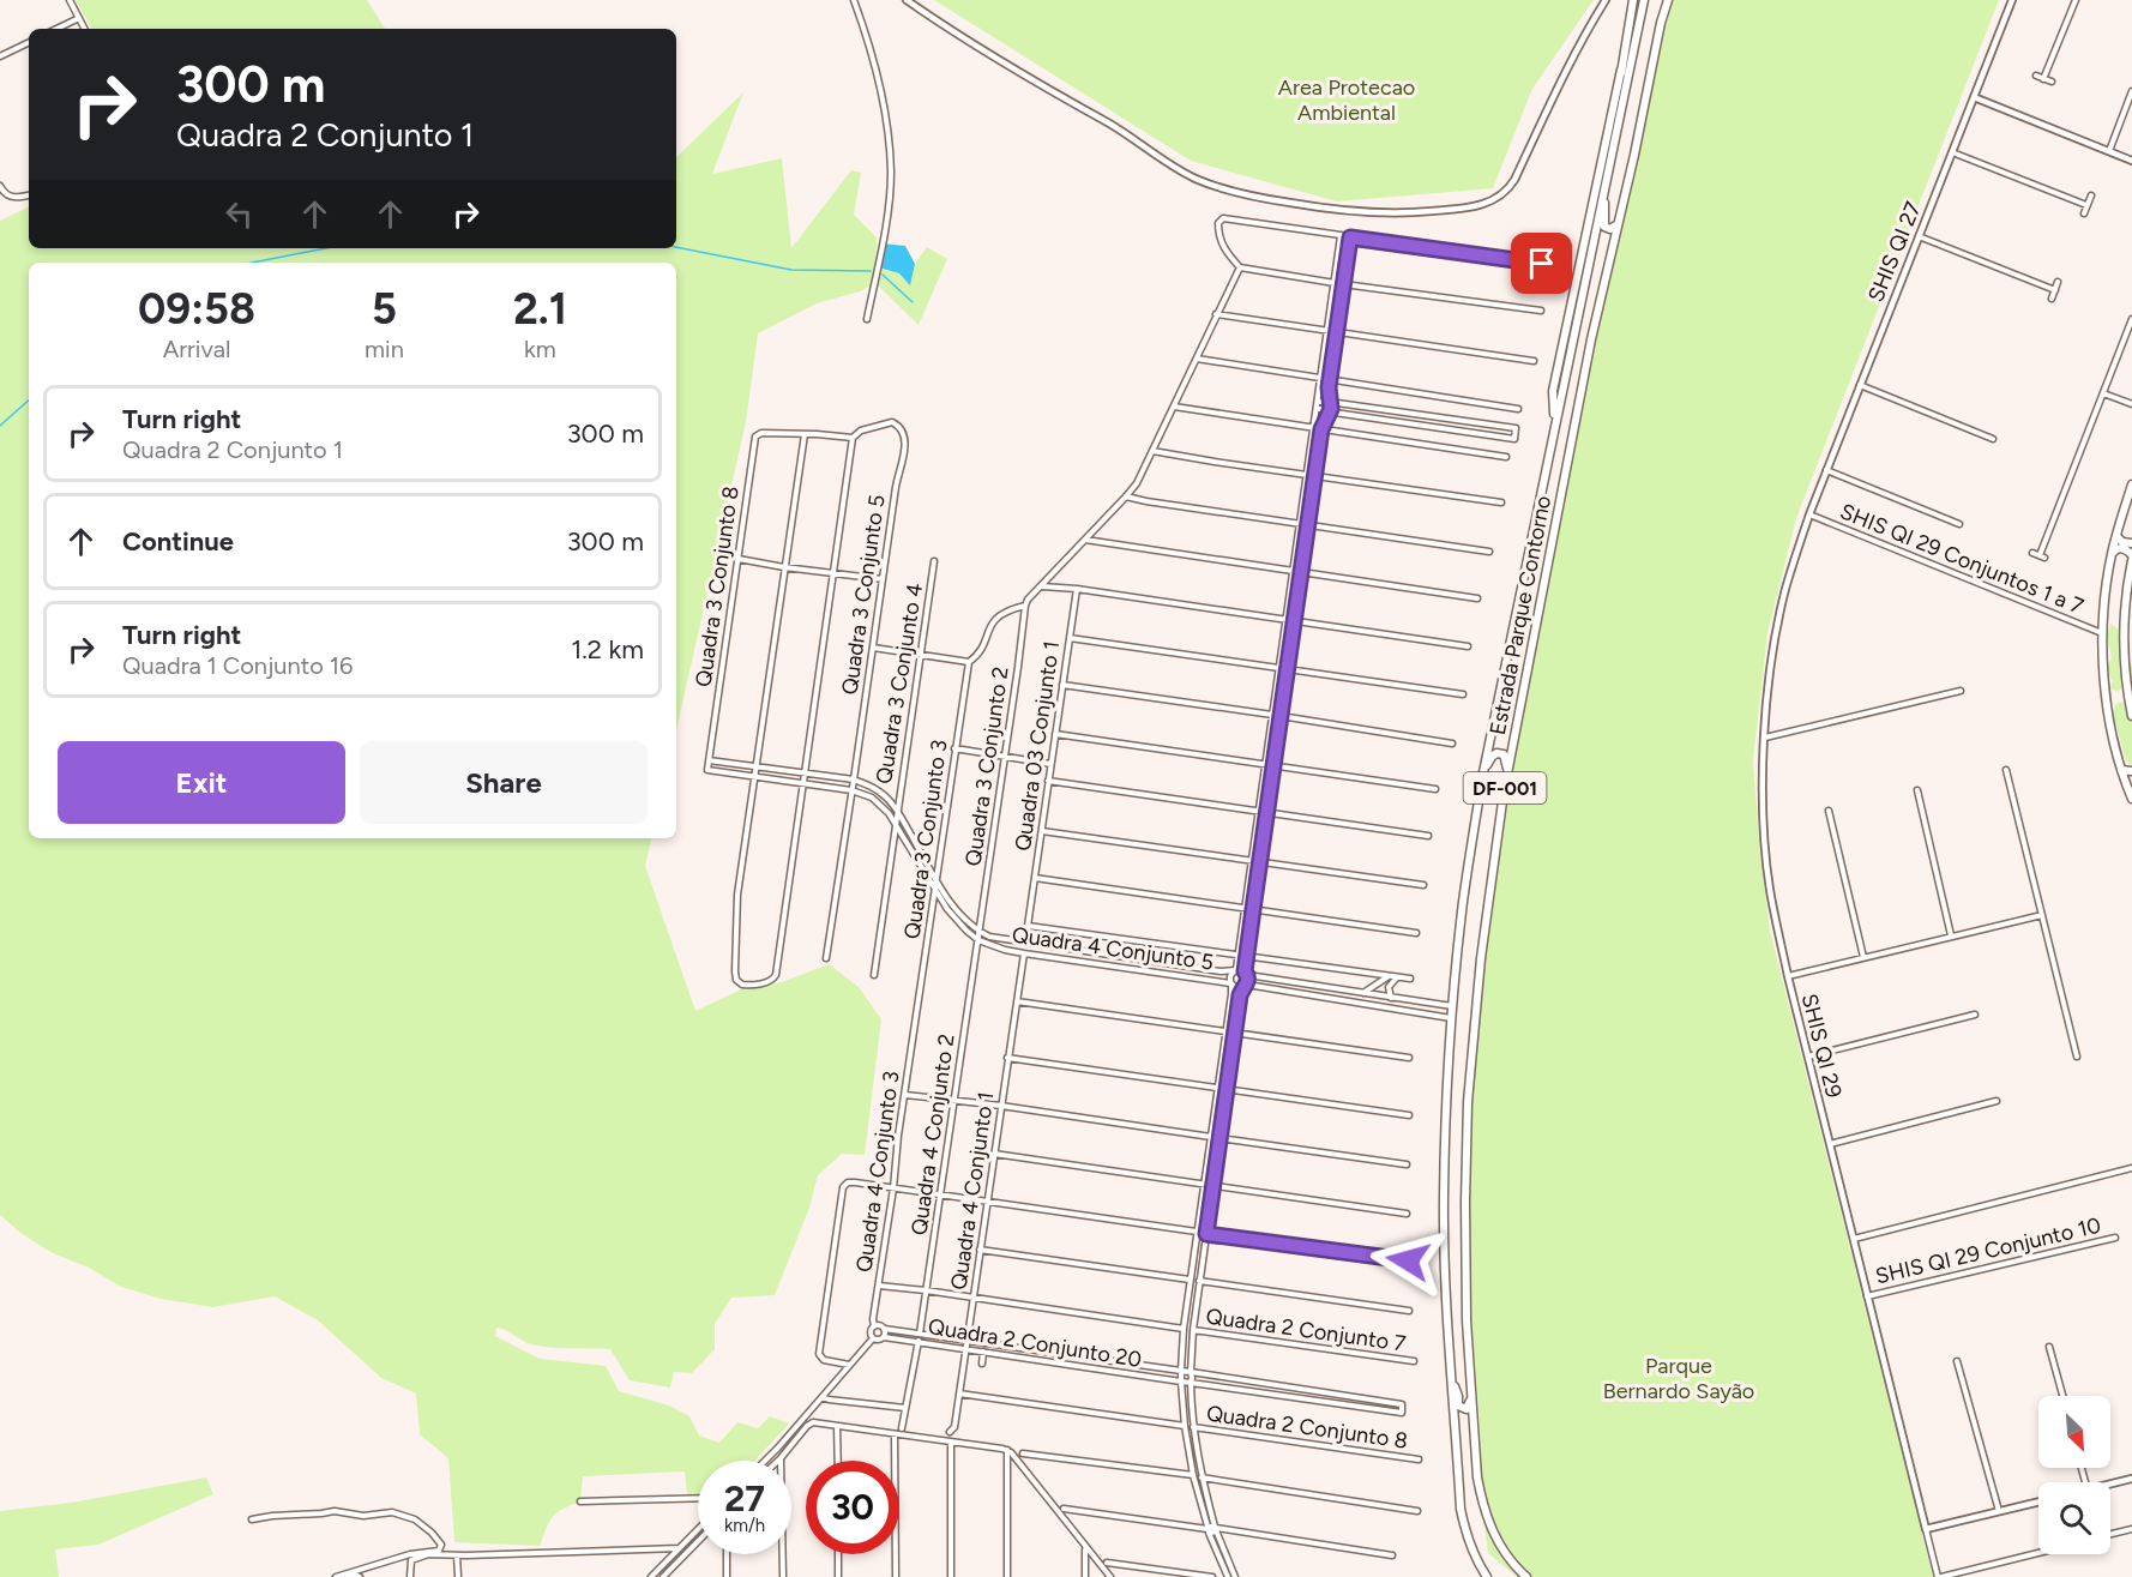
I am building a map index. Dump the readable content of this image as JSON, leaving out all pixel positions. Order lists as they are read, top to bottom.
{
  "streets": {
    "main road": ["Estrada Parque Contorno", "DF-001"],
    "street": [
      "SHIS QI 27",
      "SHIS QI 29 Conjuntos 1 a 7",
      "Quadra 3 Conjunto 8",
      "Quadra 3 Conjunto 5",
      "Quadra 3 Conjunto 4",
      "Quadra 03 Conjunto 1",
      "Quadra 3 Conjunto 2",
      "Quadra 3 Conjunto 3",
      "Quadra 4 Conjunto 5",
      "SHIS QI 29",
      "Quadra 4 Conjunto 2",
      "Quadra 4 Conjunto 3",
      "Quadra 4 Conjunto 1",
      "SHIS QI 29 Conjunto 10",
      "Quadra 2 Conjunto 7",
      "Quadra 2 Conjunto 20",
      "Quadra 2 Conjunto 8"
    ]
  },
  "crossings": [
    ["SHIS QI 27", "SHIS QI 29 Conjuntos 1 a 7"],
    ["SHIS QI 27", "SHIS QI 29"],
    ["SHIS QI 29 Conjuntos 1 a 7", "SHIS QI 29"],
    ["Quadra 3 Conjunto 8", "Quadra 4 Conjunto 5"],
    ["Quadra 3 Conjunto 5", "Quadra 4 Conjunto 5"],
    ["Quadra 3 Conjunto 4", "Quadra 4 Conjunto 5"],
    ["Quadra 03 Conjunto 1", "Quadra 4 Conjunto 5"],
    ["Quadra 03 Conjunto 1", "Quadra 4 Conjunto 1"],
    ["Quadra 3 Conjunto 2", "Quadra 4 Conjunto 5"],
    ["Quadra 3 Conjunto 2", "Quadra 4 Conjunto 2"],
    ["Quadra 3 Conjunto 3", "Quadra 4 Conjunto 5"],
    ["Quadra 3 Conjunto 3", "Quadra 4 Conjunto 3"],
    ["Quadra 4 Conjunto 5", "Quadra 4 Conjunto 2"],
    ["Quadra 4 Conjunto 5", "Quadra 4 Conjunto 1"],
    ["SHIS QI 29", "SHIS QI 29 Conjunto 10"],
    ["Quadra 4 Conjunto 3", "Quadra 2 Conjunto 20"],
    ["Quadra 4 Conjunto 1", "Quadra 2 Conjunto 20"]
  ],
  "parks": ["Area Protecao Ambiental", "Parque Bernardo Sayão"],
  "north": "bottom right",
  "page": {
    "turn": ["300 m", "Quadra 2 Conjunto 1"],
    "eta": [
      "09:58",
      "Arrival",
      "5",
      "min",
      "2.1",
      "km"
    ],
    "list": [
      {
        "name": "Turn right",
        "note": "Quadra 2 Conjunto 1",
        "value": "300 m"
      },
      {
        "name": "Continue",
        "value": "300 m"
      },
      {
        "name": "Turn right",
        "note": "Quadra 1 Conjunto 16",
        "value": "1.2 km"
      }
    ],
    "buttons": ["Exit", "Share"],
    "speed": "27 km/h",
    "limit": "30"
  }
}
